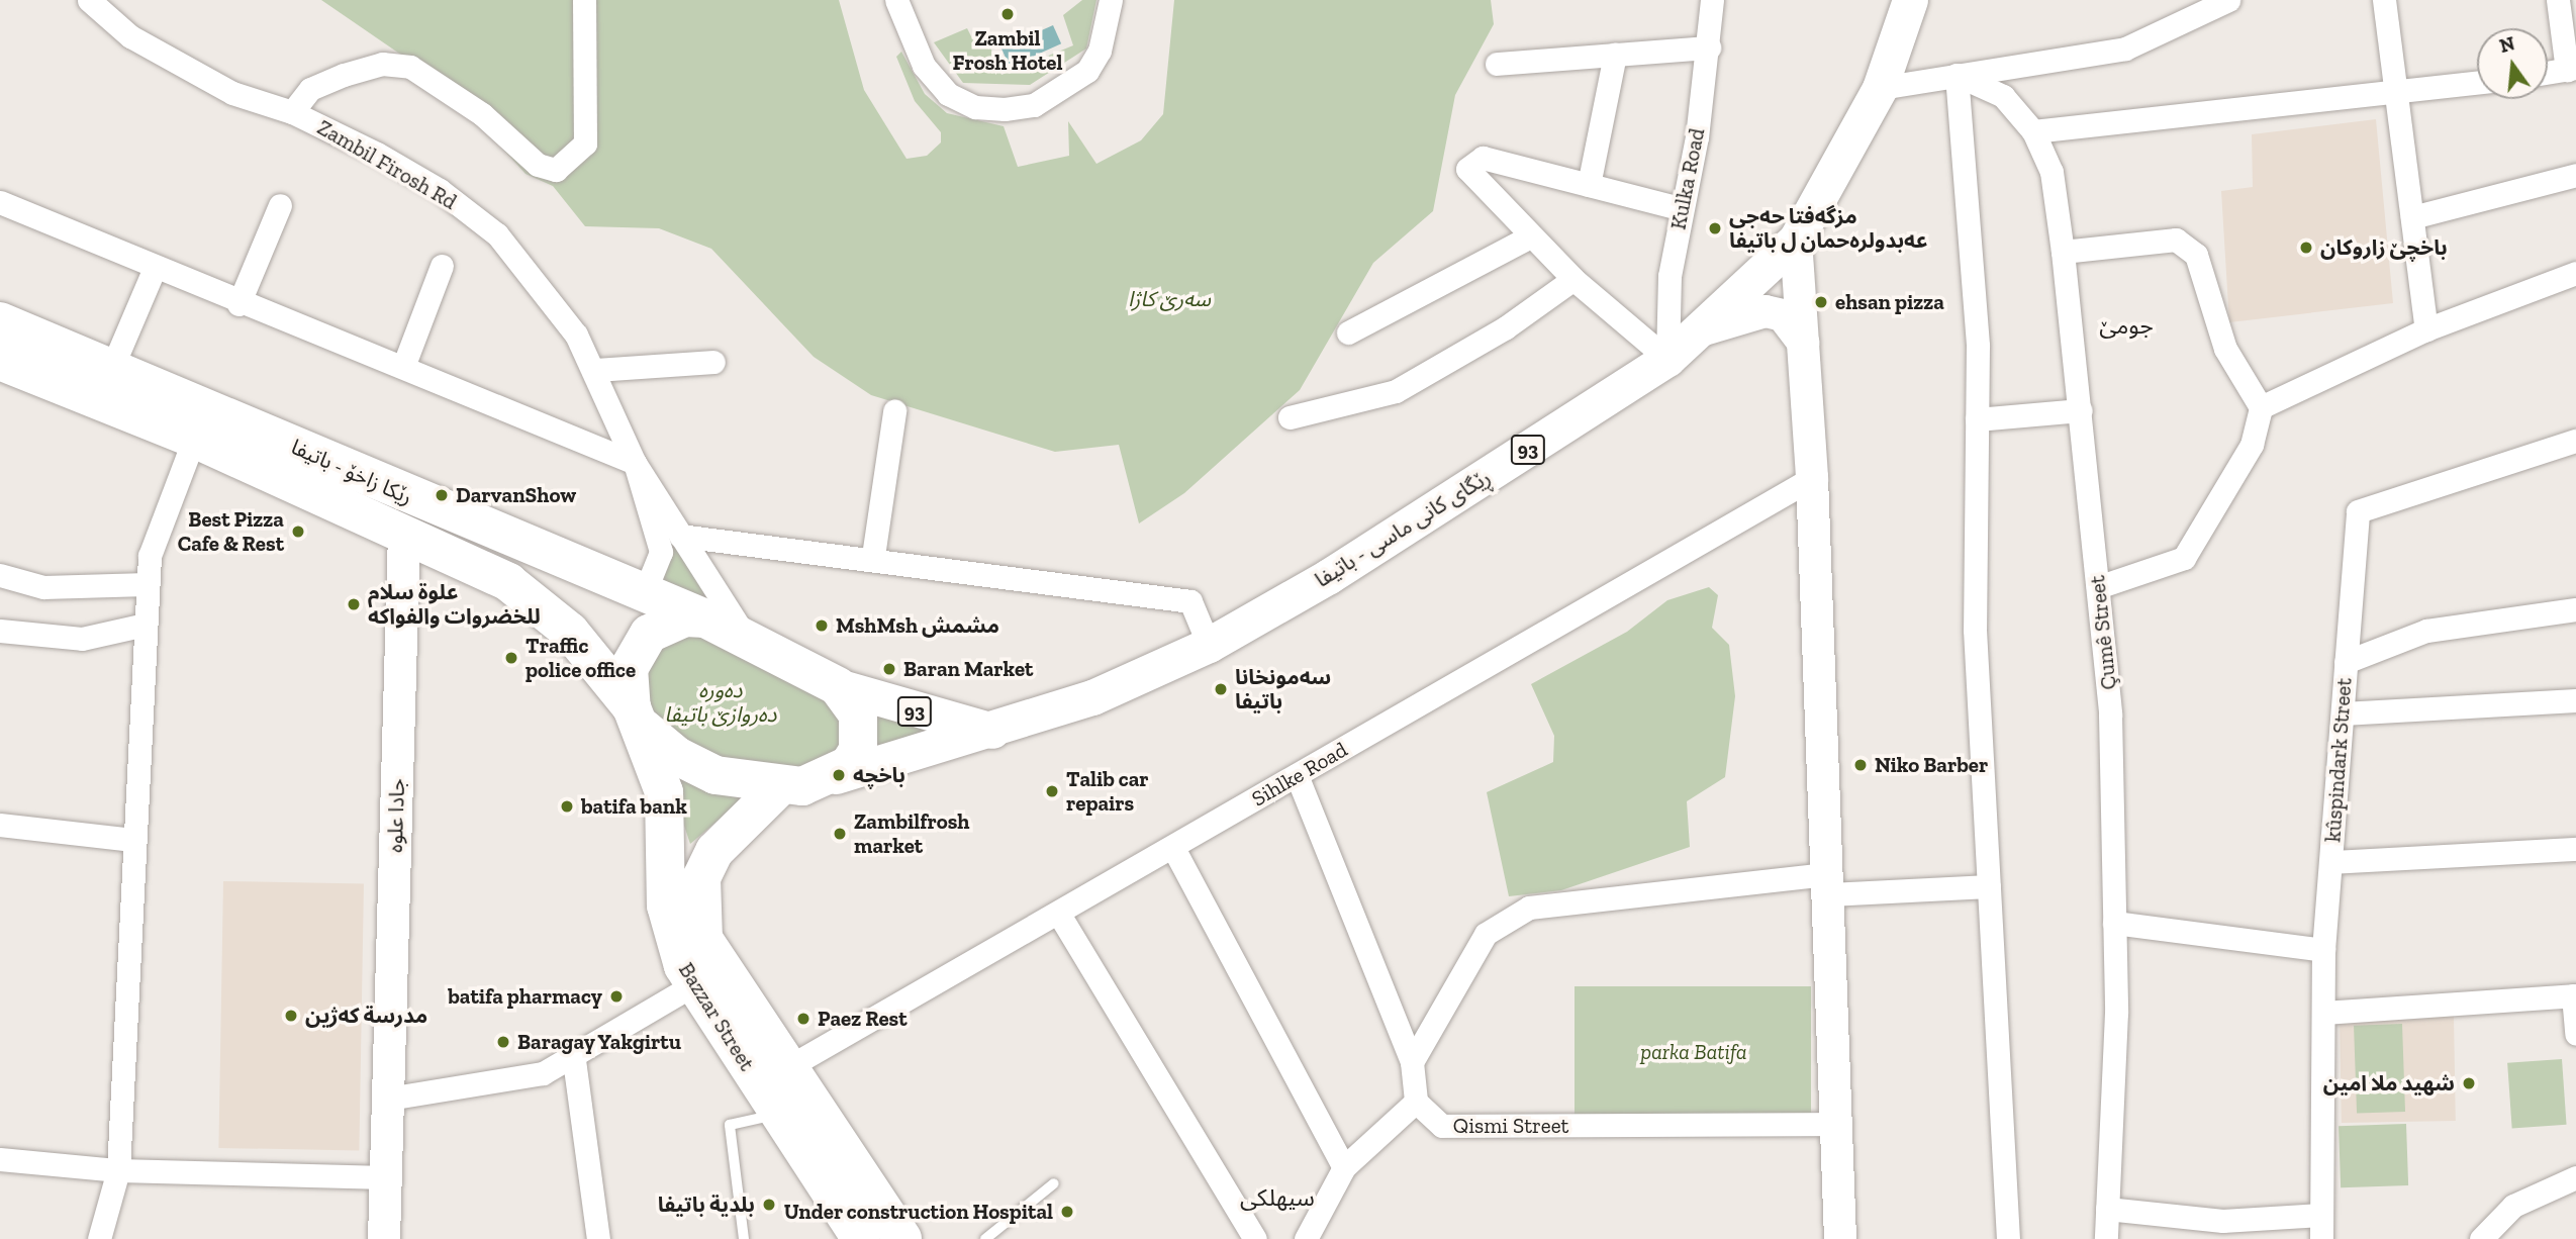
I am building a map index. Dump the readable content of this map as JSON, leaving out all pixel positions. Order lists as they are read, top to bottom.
{
  "streets": {
    "highway": ["رێکا زاخۆ - باتیفا", "Bazzar Street"],
    "main road": ["93", "ڕێگای کانی ماسی - باتيفا", "جادا علوه"],
    "street": [
      "Zambil Firosh Rd",
      "Kulka Road",
      "Çumê Street",
      "kûspindark Street",
      "Sihlke Road",
      "Qismi Street"
    ]
  },
  "crossings": [
    ["Zambil Firosh Rd", "93"],
    ["Zambil Firosh Rd", "رێکا زاخۆ - باتیفا"],
    ["Zambil Firosh Rd", "ڕێگای کانی ماسی - باتيفا"],
    ["Zambil Firosh Rd", "Bazzar Street"],
    ["Kulka Road", "ڕێگای کانی ماسی - باتيفا"],
    ["93", "رێکا زاخۆ - باتیفا"],
    ["93", "ڕێگای کانی ماسی - باتيفا"],
    ["93", "Bazzar Street"],
    ["رێکا زاخۆ - باتیفا", "ڕێگای کانی ماسی - باتيفا"],
    ["رێکا زاخۆ - باتیفا", "جادا علوه"],
    ["رێکا زاخۆ - باتیفا", "Bazzar Street"],
    ["ڕێگای کانی ماسی - باتيفا", "Bazzar Street"],
    ["Sihlke Road", "Bazzar Street"]
  ],
  "districts": ["جومێ", "سيهلكى"],
  "parks": ["سەرێ کاژا", "ده‌وره‌ ده‌روازێ باتيفا", "parka Batifa"],
  "places": [
    "Zambil Frosh Hotel",
    "مزگەفتا حەجی عەبدولرەحمان ل باتیفا",
    "باخچێ زاروکان",
    "ehsan pizza",
    "DarvanShow",
    "Best Pizza Cafe & Rest",
    "علوة سلام للخضروات والفواكه",
    "MshMsh مشمش",
    "Traffic police office",
    "Baran Market",
    "سه‌مونخانا باتيفا",
    "Niko Barber",
    "باخچە",
    "Talib car repairs",
    "batifa bank",
    "Zambilfrosh market",
    "batifa pharmacy",
    "مدرسة كه‌ژين",
    "Paez Rest",
    "Baragay Yakgirtu",
    "شهيد ملا امين",
    "بلدية باتيفا",
    "Under construction Hospital"
  ],
  "north": "top"
}
